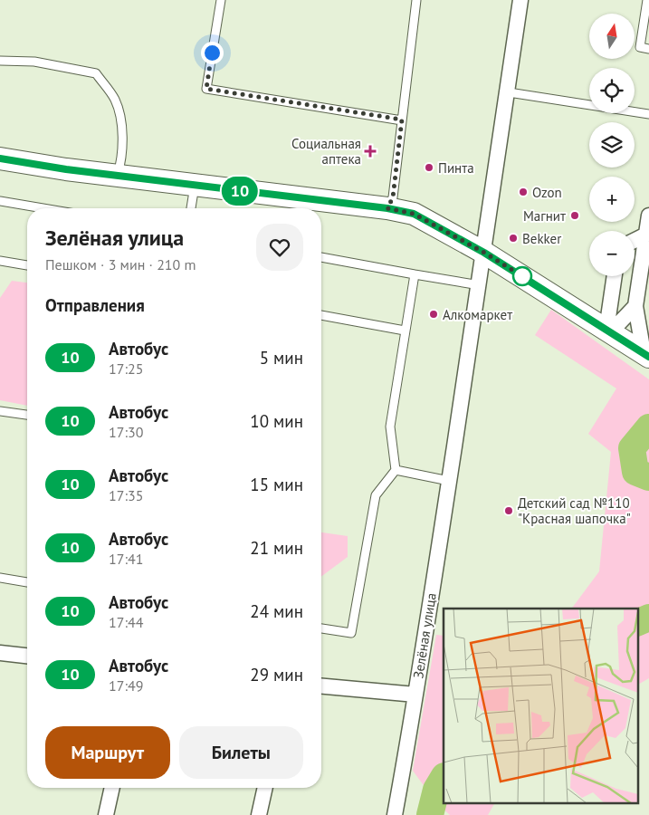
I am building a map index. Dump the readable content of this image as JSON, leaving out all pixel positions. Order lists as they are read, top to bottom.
{
  "streets": {
    "street": ["Зелёная улица"]
  },
  "places": {
    "health": ["Социальная аптека"],
    "other": [
      "Пинта",
      "Ozon",
      "Магнит",
      "Bekker",
      "Алкомаркет",
      "Детский сад №110 \"Красная шапочка\""
    ]
  },
  "lines": ["bus line 10"],
  "north": "top",
  "page": {
    "on_map": "10",
    "map_buttons": ["+", "−"],
    "heading": [
      ["Зелёная улица", "Пешком · 3 мин · 210 m"],
      "Отправления"
    ],
    "list": [
      {
        "mark": "10",
        "name": "Автобус",
        "note": "17:25",
        "value": "5 мин"
      },
      {
        "mark": "10",
        "name": "Автобус",
        "note": "17:30",
        "value": "10 мин"
      },
      {
        "mark": "10",
        "name": "Автобус",
        "note": "17:35",
        "value": "15 мин"
      },
      {
        "mark": "10",
        "name": "Автобус",
        "note": "17:41",
        "value": "21 мин"
      },
      {
        "mark": "10",
        "name": "Автобус",
        "note": "17:44",
        "value": "24 мин"
      },
      {
        "mark": "10",
        "name": "Автобус",
        "note": "17:49",
        "value": "29 мин"
      }
    ],
    "buttons": ["Маршрут", "Билеты"]
  }
}
